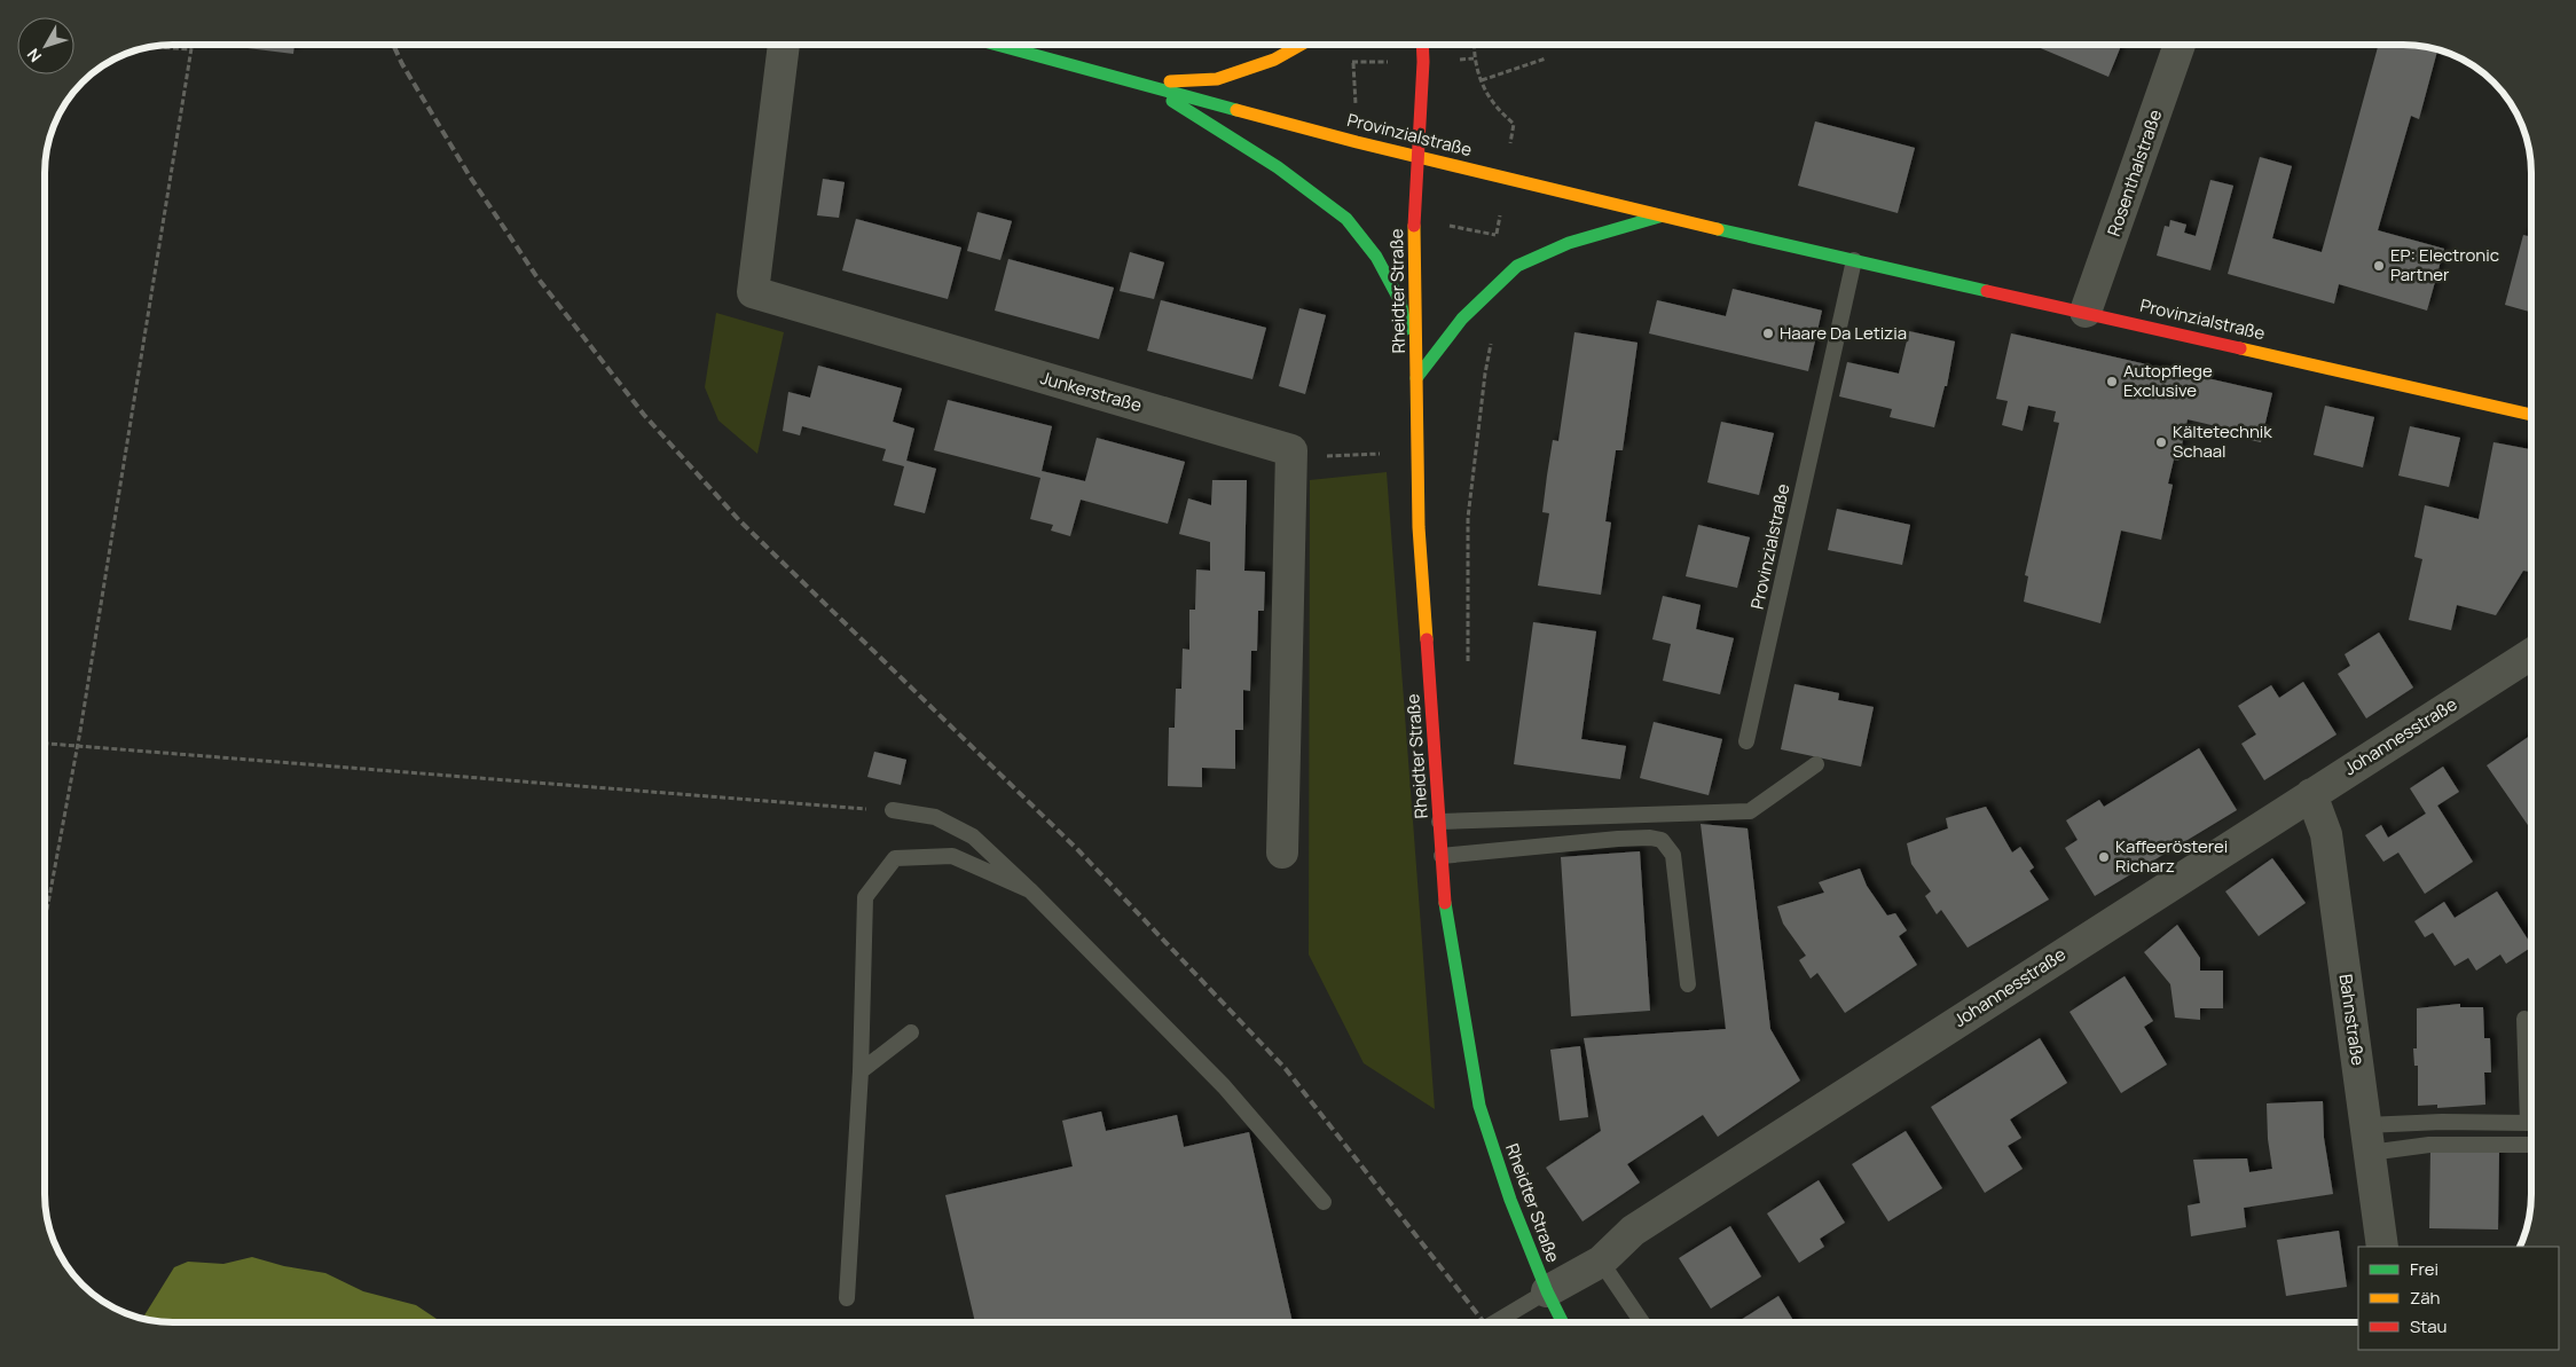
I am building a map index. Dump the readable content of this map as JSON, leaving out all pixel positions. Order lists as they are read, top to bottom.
{
  "streets": {
    "main road": ["Provinzialstraße", "Rheidter Straße"],
    "street": [
      "Rosenthalstraße",
      "Junkerstraße",
      "Johannesstraße",
      "Bahnstraße"
    ]
  },
  "crossings": [
    ["Provinzialstraße", "Rosenthalstraße"],
    ["Provinzialstraße", "Rheidter Straße"],
    ["Rheidter Straße", "Johannesstraße"],
    ["Johannesstraße", "Bahnstraße"]
  ],
  "places": [
    "EP: Electronic Partner",
    "Haare Da Letizia",
    "Autopflege Exclusive",
    "Kältetechnik Schaal",
    "Kaffeerösterei Richarz"
  ],
  "legend": ["Frei", "Zäh", "Stau"],
  "north": "bottom left"
}
